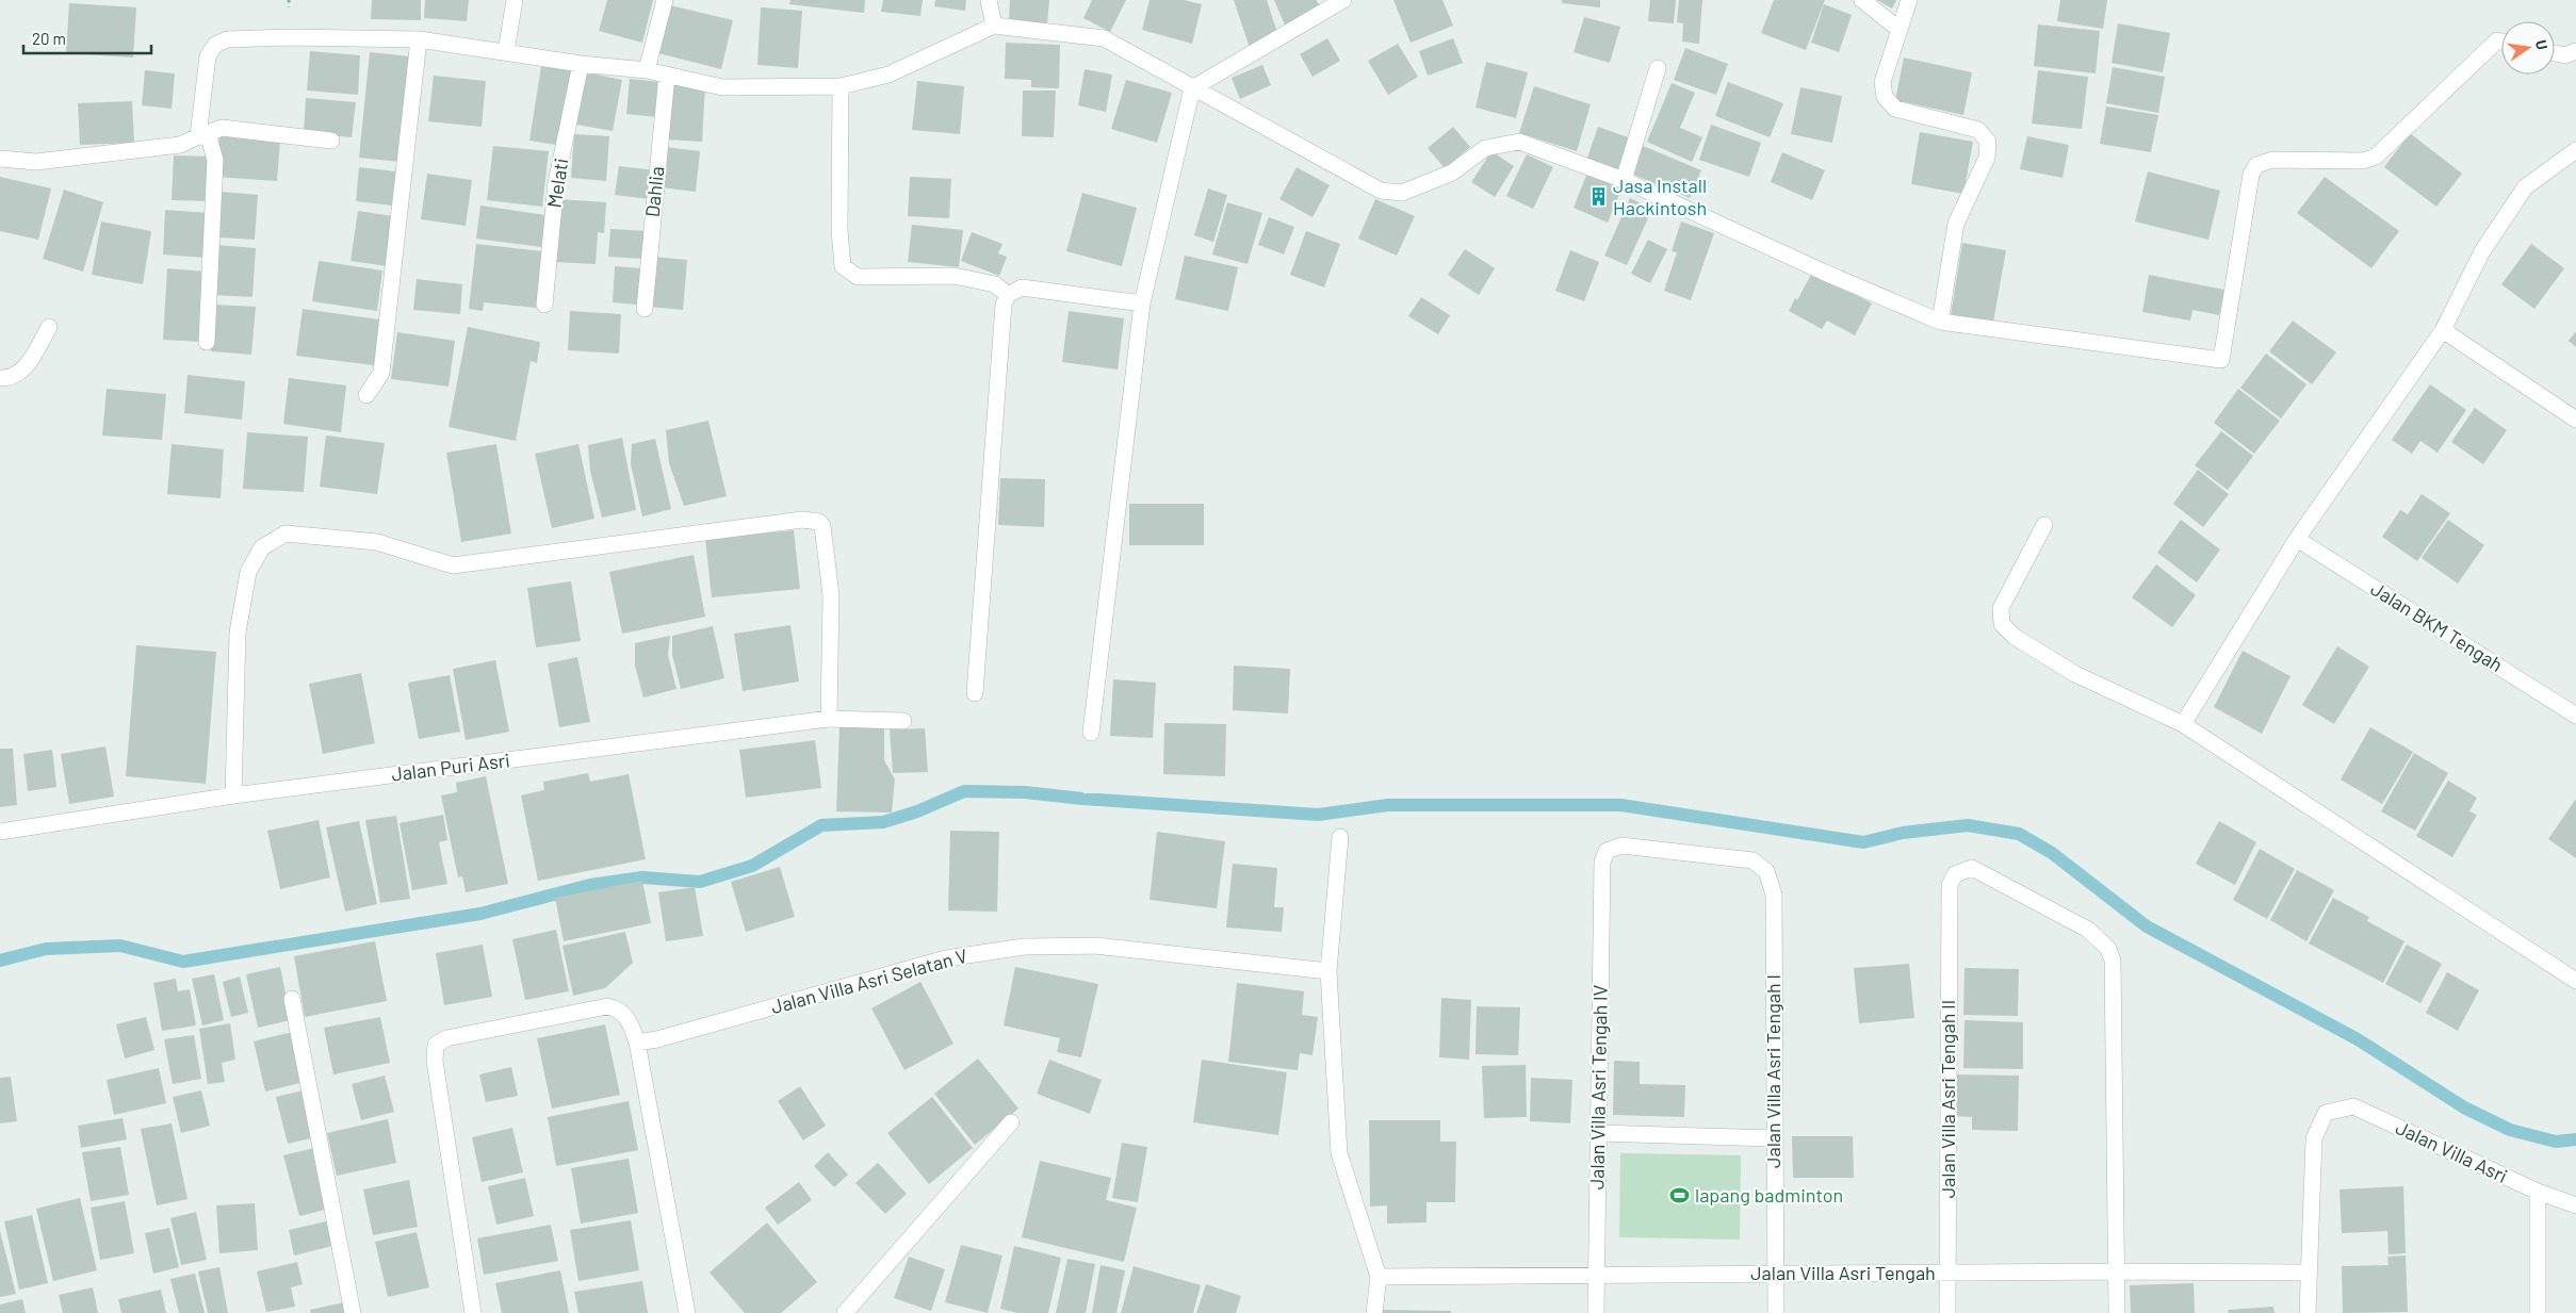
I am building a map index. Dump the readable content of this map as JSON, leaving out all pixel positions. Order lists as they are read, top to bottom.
{
  "streets": {
    "street": [
      "Melati",
      "Dahlia",
      "Jalan BKM Tengah",
      "Jalan Puri Asri",
      "Jalan Villa Asri Selatan V",
      "Jalan Villa Asri Tengah I",
      "Jalan Villa Asri Tengah IV",
      "Jalan Villa Asri Tengah II",
      "Jalan Villa Asri",
      "Jalan Villa Asri Tengah"
    ]
  },
  "crossings": [
    ["Jalan Villa Asri Tengah I", "Jalan Villa Asri Tengah IV"],
    ["Jalan Villa Asri Tengah I", "Jalan Villa Asri Tengah"],
    ["Jalan Villa Asri Tengah IV", "Jalan Villa Asri Tengah"],
    ["Jalan Villa Asri Tengah II", "Jalan Villa Asri Tengah"],
    ["Jalan Villa Asri", "Jalan Villa Asri Tengah"]
  ],
  "places": {
    "building": ["Jasa Install Hackintosh"],
    "sports": ["lapang badminton"]
  },
  "scale_bar": "20 m",
  "north": "right"
}
